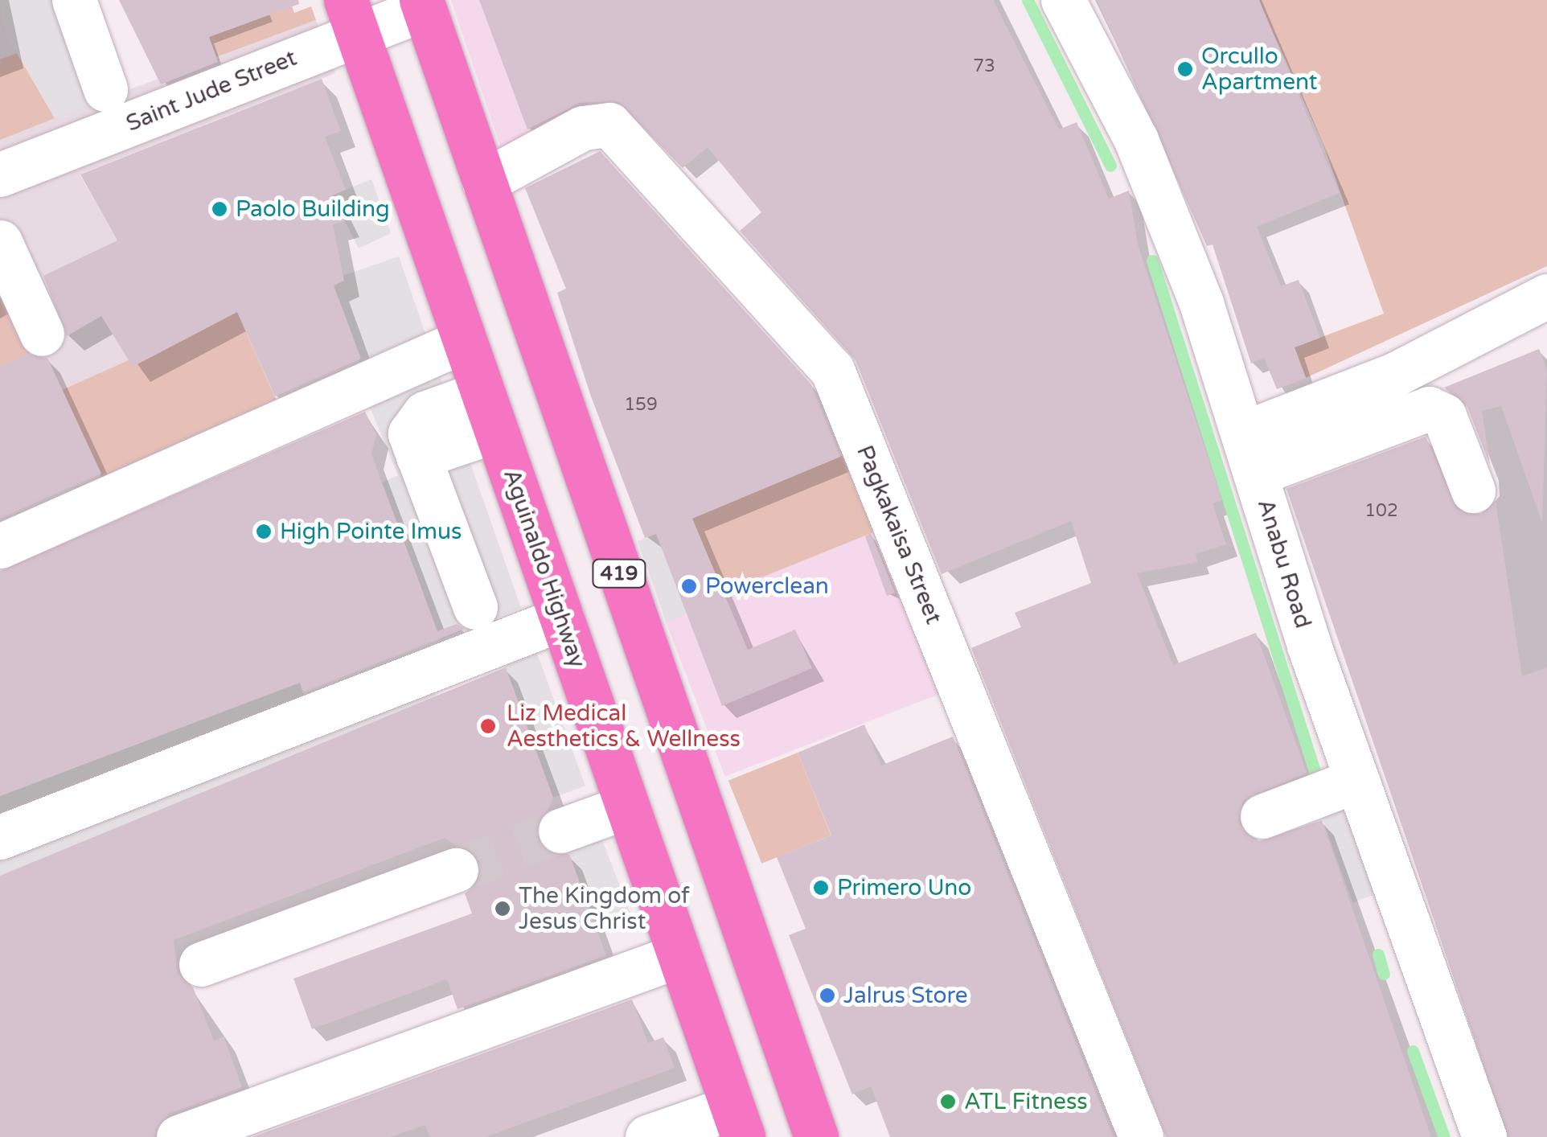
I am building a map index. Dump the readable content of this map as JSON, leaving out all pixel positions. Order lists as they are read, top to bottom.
{
  "streets": {
    "highway": ["Aguinaldo Highway", "419"],
    "street": ["Saint Jude Street", "Pagkakaisa Street", "Anabu Road"]
  },
  "crossings": [
    ["Saint Jude Street", "Aguinaldo Highway"],
    ["Saint Jude Street", "419"],
    ["Pagkakaisa Street", "419"]
  ],
  "places": [
    "Orcullo Apartment",
    "Paolo Building",
    "High Pointe Imus",
    "Powerclean",
    "Liz Medical Aesthetics & Wellness",
    "Primero Uno",
    "The Kingdom of Jesus Christ",
    "Jalrus Store",
    "ATL Fitness"
  ],
  "house_numbers": ["73", "159", "102"]
}
